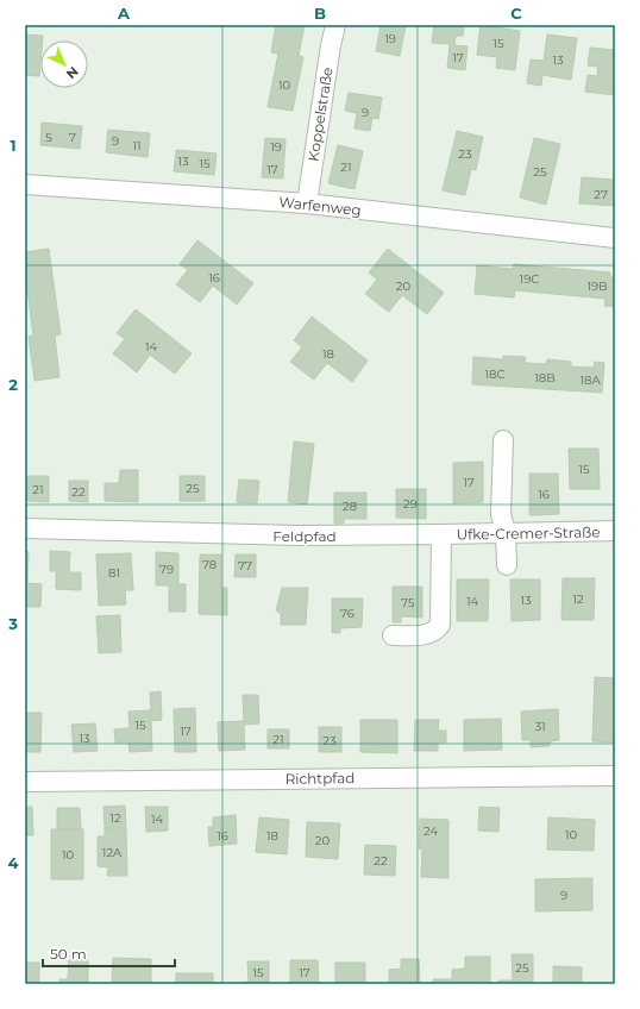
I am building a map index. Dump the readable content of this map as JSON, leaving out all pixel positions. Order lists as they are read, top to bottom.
{
  "streets": {
    "street": [
      "Koppelstraße",
      "Warfenweg",
      "Ufke-Cremer-Straße",
      "Feldpfad",
      "Richtpfad"
    ]
  },
  "crossings": [
    ["Koppelstraße", "Warfenweg"],
    ["Ufke-Cremer-Straße", "Feldpfad"]
  ],
  "house_numbers": [
    "19",
    "15",
    "17",
    "13",
    "10",
    "9",
    "5",
    "7",
    "9",
    "11",
    "19",
    "23",
    "13",
    "15",
    "21",
    "17",
    "25",
    "27",
    "16",
    "19C",
    "20",
    "19B",
    "14",
    "18",
    "18C",
    "18B",
    "18A",
    "15",
    "17",
    "25",
    "21",
    "22",
    "16",
    "29",
    "28",
    "78",
    "77",
    "79",
    "81",
    "12",
    "13",
    "14",
    "75",
    "76",
    "15",
    "31",
    "17",
    "13",
    "21",
    "23",
    "12",
    "14",
    "24",
    "10",
    "16",
    "18",
    "20",
    "12A",
    "10",
    "22",
    "9",
    "25",
    "15",
    "17"
  ],
  "scale_bar": "50 m",
  "north": "bottom right",
  "grid": {
    "columns": ["A", "B", "C"],
    "rows": [
      "1",
      "2",
      "3",
      "4"
    ]
  }
}
